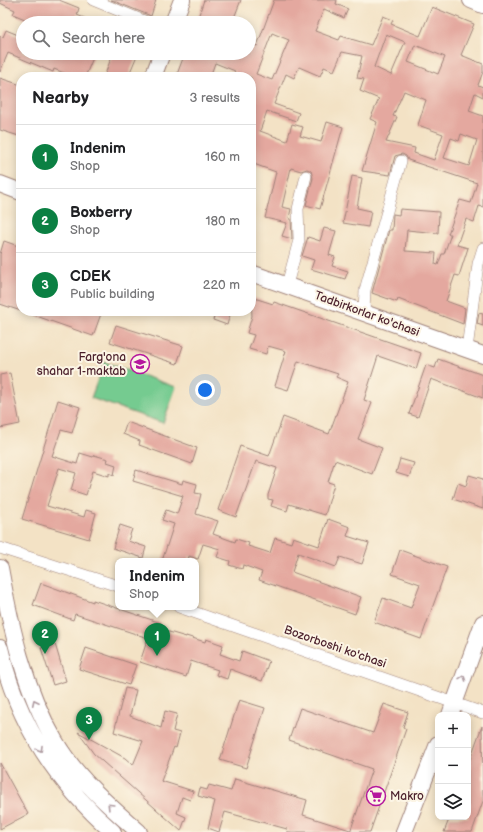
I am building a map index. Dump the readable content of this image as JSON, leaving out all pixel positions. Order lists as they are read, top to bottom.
{
  "streets": {
    "main road": ["Tadbirkorlar ko'chasi"],
    "street": ["Bozorboshi ko'chasi"]
  },
  "places": {
    "school or university": ["Farg'ona shahar 1-maktab"],
    "supermarket": ["Makro"]
  },
  "page": {
    "search": "Search here",
    "heading": ["Nearby", "3 results"],
    "list": [
      {
        "mark": "1",
        "name": "Indenim",
        "note": "Shop",
        "value": "160 m"
      },
      {
        "mark": "2",
        "name": "Boxberry",
        "note": "Shop",
        "value": "180 m"
      },
      {
        "mark": "3",
        "name": "CDEK",
        "note": "Public building",
        "value": "220 m"
      }
    ],
    "popup": ["Indenim", "Shop"],
    "pins": ["2", "1", "3"],
    "map_buttons": ["+", "−"]
  }
}
